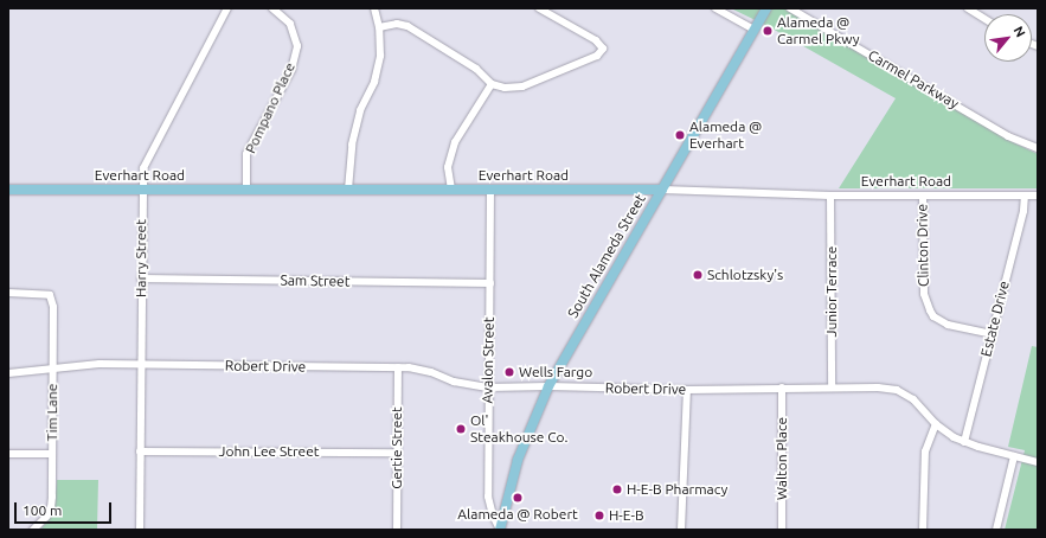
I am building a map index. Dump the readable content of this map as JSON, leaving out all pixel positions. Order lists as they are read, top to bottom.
{
  "streets": {
    "main road": ["Everhart Road", "South Alameda Street"],
    "street": [
      "Carmel Parkway",
      "Pompano Place",
      "Clinton Drive",
      "Harry Street",
      "Sam Street",
      "Junior Terrace",
      "Estate Drive",
      "Avalon Street",
      "Robert Drive",
      "Tim Lane",
      "Gertie Street",
      "John Lee Street",
      "Walton Place"
    ]
  },
  "crossings": [
    ["Pompano Place", "Everhart Road"],
    ["Everhart Road", "Clinton Drive"],
    ["Everhart Road", "South Alameda Street"],
    ["Everhart Road", "Harry Street"],
    ["Everhart Road", "Junior Terrace"],
    ["Everhart Road", "Estate Drive"],
    ["Everhart Road", "Avalon Street"],
    ["Clinton Drive", "Estate Drive"],
    ["South Alameda Street", "Avalon Street"],
    ["South Alameda Street", "Robert Drive"],
    ["Harry Street", "Sam Street"],
    ["Harry Street", "Robert Drive"],
    ["Harry Street", "John Lee Street"],
    ["Sam Street", "Avalon Street"],
    ["Junior Terrace", "Robert Drive"],
    ["Estate Drive", "Robert Drive"],
    ["Avalon Street", "Robert Drive"],
    ["Robert Drive", "Tim Lane"],
    ["Robert Drive", "Gertie Street"],
    ["Robert Drive", "Walton Place"],
    ["Gertie Street", "John Lee Street"]
  ],
  "places": [
    "Alameda @ Carmel Pkwy",
    "Alameda @ Everhart",
    "Schlotzsky's",
    "Wells Fargo",
    "Ol' Steakhouse Co.",
    "H-E-B Pharmacy",
    "Alameda @ Robert",
    "H-E-B"
  ],
  "scale_bar": "100 m",
  "north": "top right"
}
